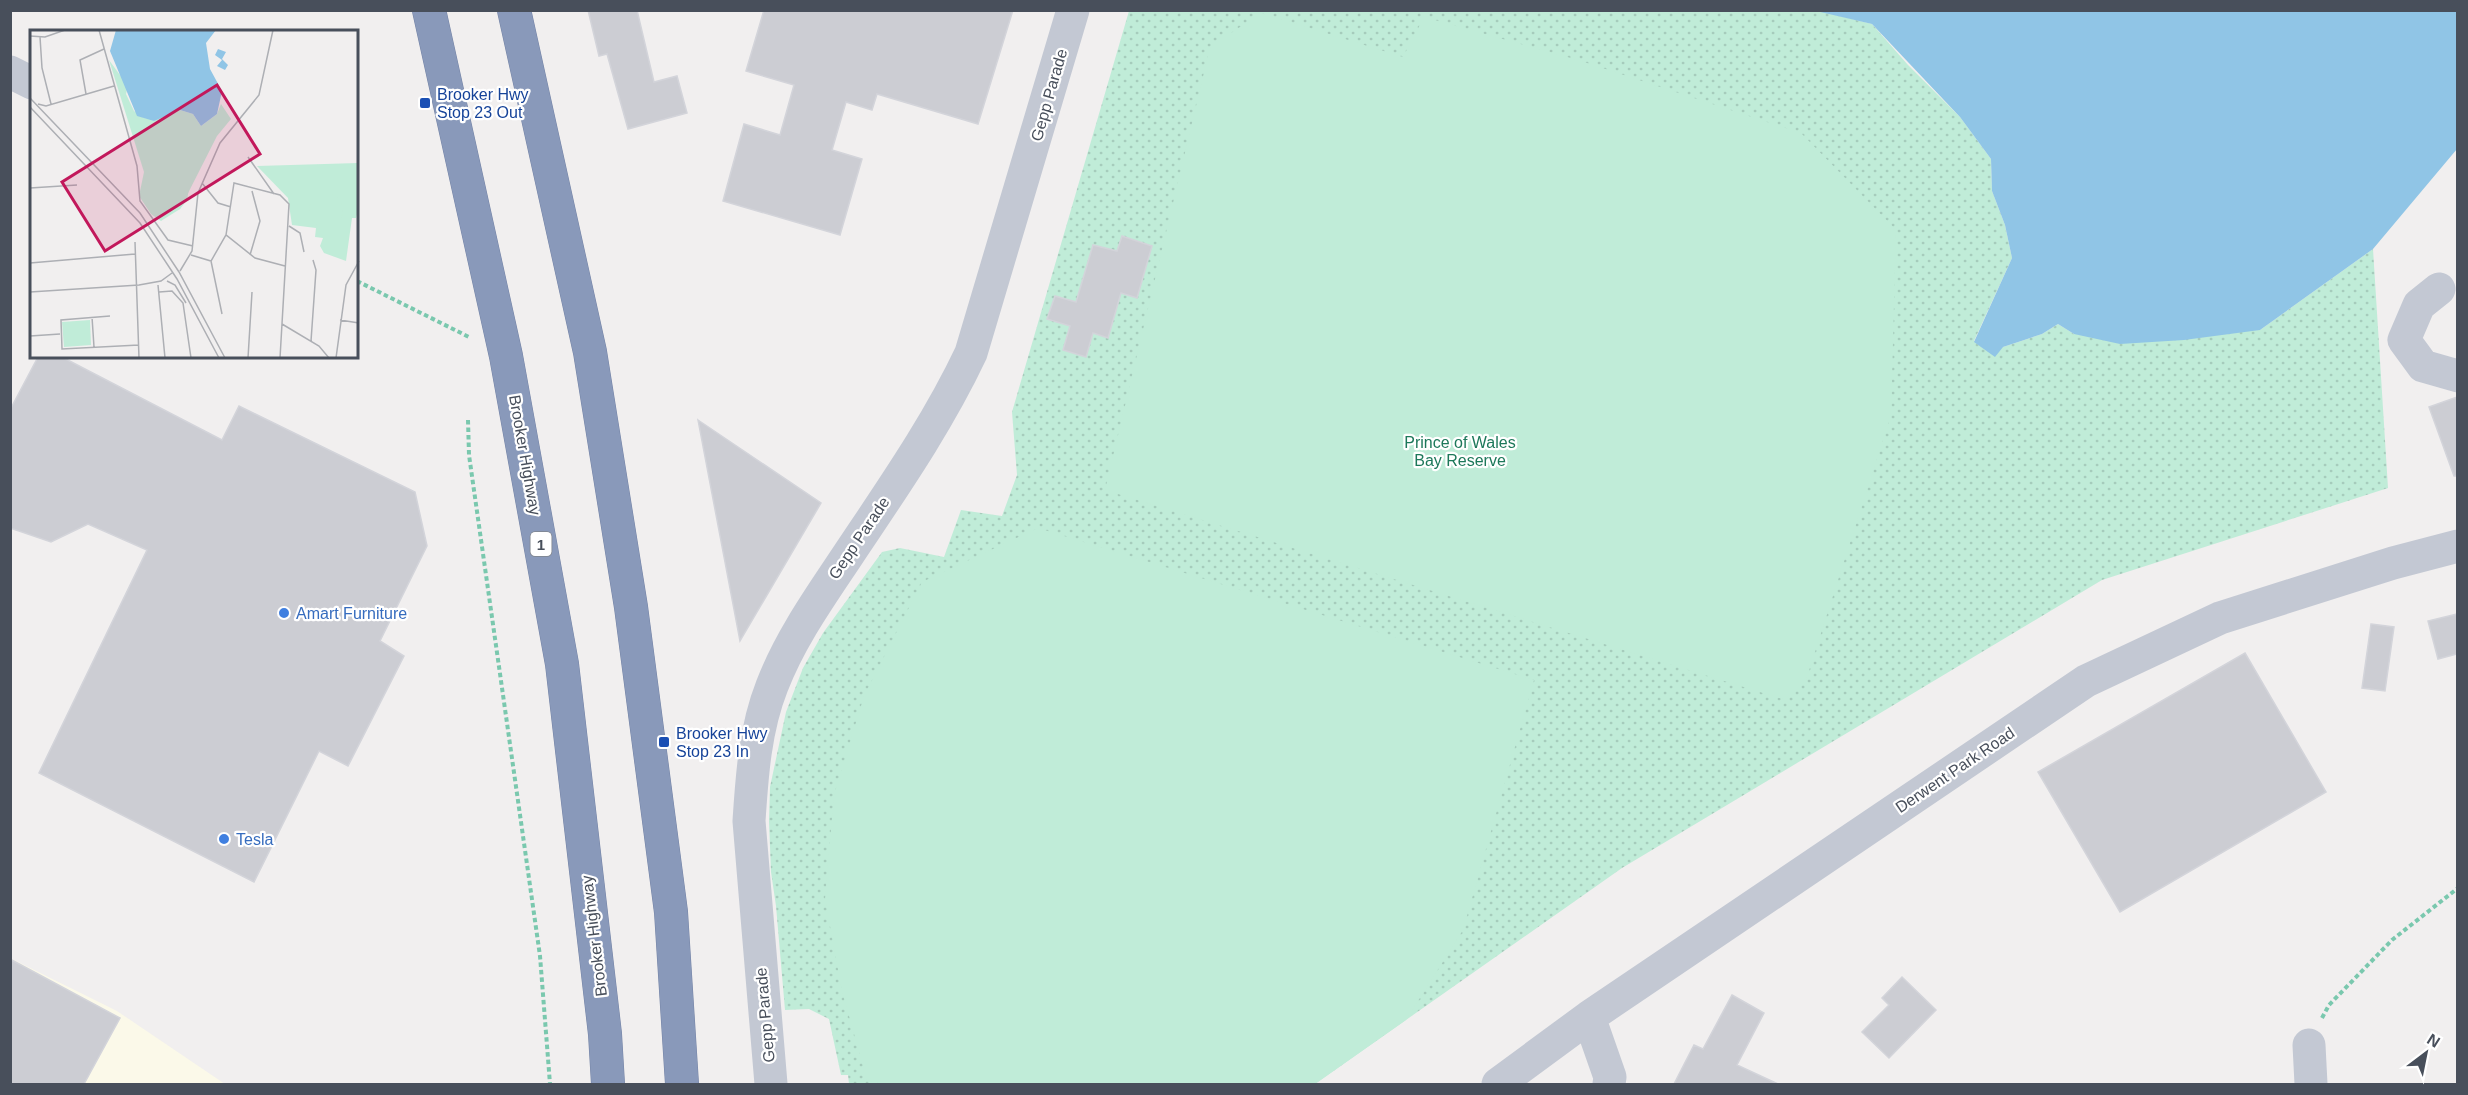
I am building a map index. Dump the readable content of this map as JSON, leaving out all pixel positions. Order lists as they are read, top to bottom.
{
  "streets": {
    "highway": ["Brooker Highway", "1"],
    "street": ["Gepp Parade", "Derwent Park Road"]
  },
  "parks": ["Prince of Wales Bay Reserve"],
  "places": {
    "transit": ["Brooker Hwy Stop 23 Out", "Brooker Hwy Stop 23 In"],
    "other": ["Amart Furniture", "Tesla"]
  },
  "north": "top right"
}
